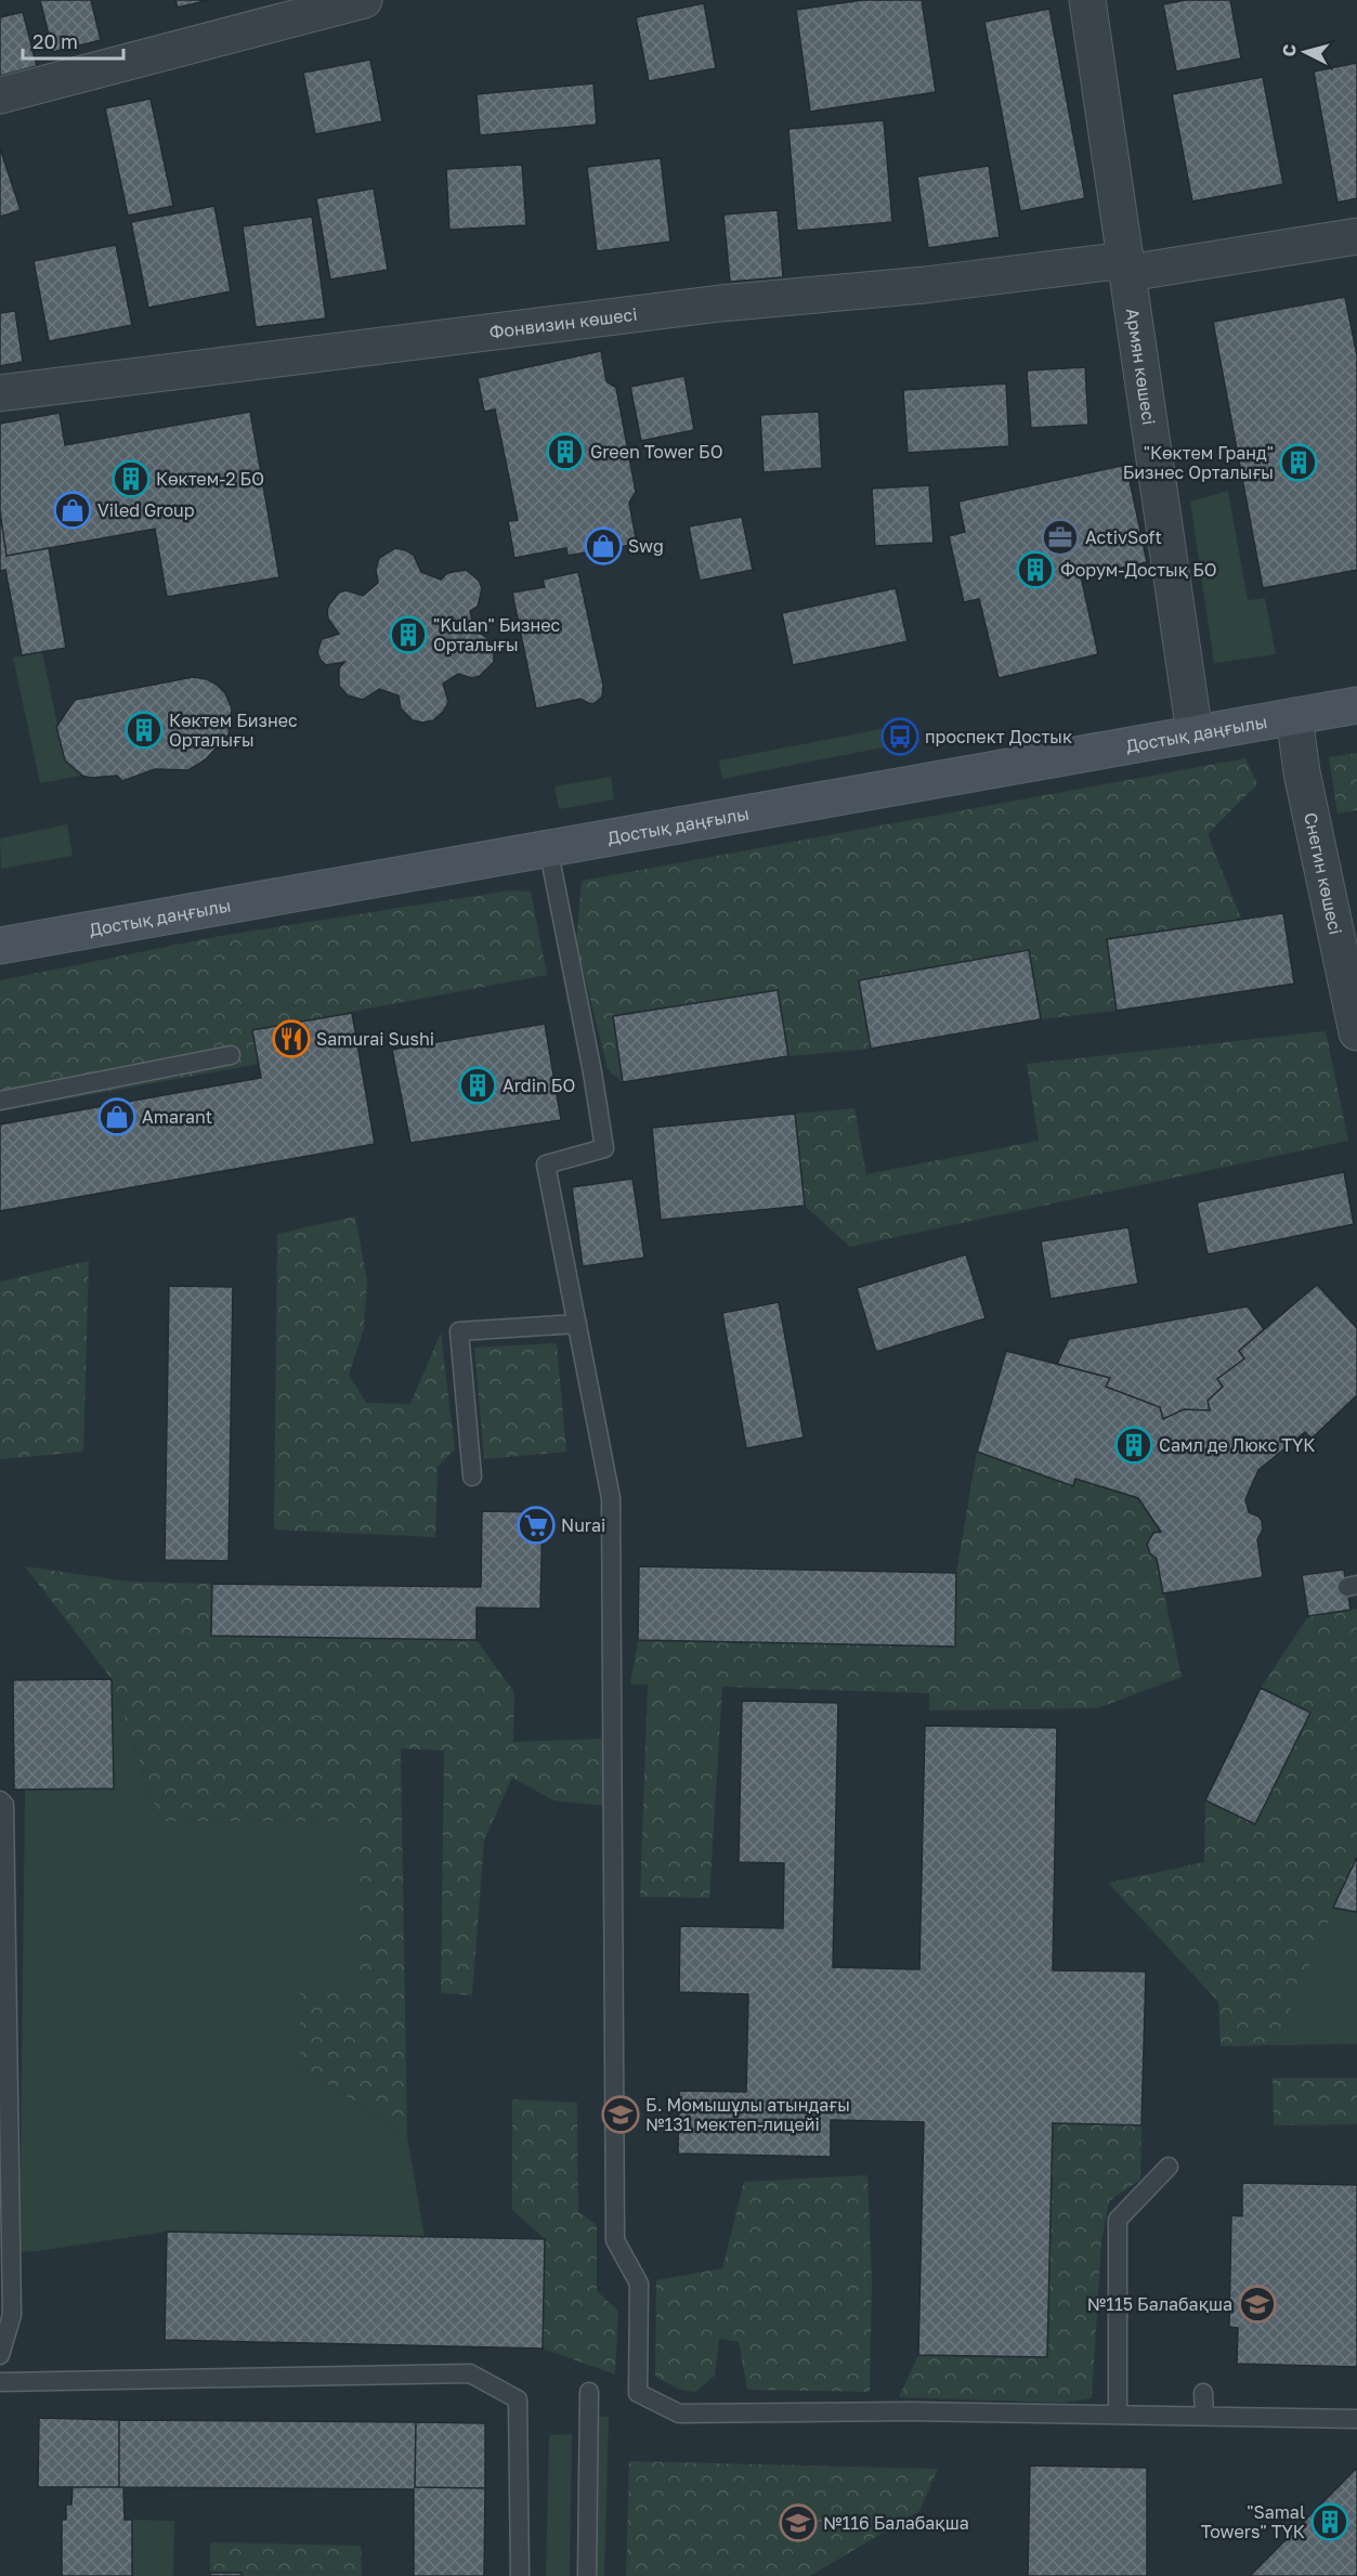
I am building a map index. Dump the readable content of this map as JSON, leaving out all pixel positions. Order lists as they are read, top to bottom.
{
  "streets": {
    "main road": ["Достық даңғылы"],
    "street": ["Фонвизин көшесі", "Армян көшесі", "Снегин көшесі"]
  },
  "crossings": [
    ["Фонвизин көшесі", "Армян көшесі"],
    ["Армян көшесі", "Достық даңғылы"],
    ["Достық даңғылы", "Снегин көшесі"]
  ],
  "places": {
    "building": [
      "Green Tower БО",
      "\"Көктем Гранд\" Бизнес Орталығы",
      "Көктем-2 БО",
      "Форум-Достық БО",
      "\"Kulan\" Бизнес Орталығы",
      "Көктем Бизнес Орталығы",
      "Ardin БО",
      "Самл де Люкс ТҮК",
      "\"Samal Towers\" ТҮК"
    ],
    "shop": ["Viled Group", "Swg", "Amarant"],
    "office": ["ActivSoft"],
    "bus stop": ["проспект Достык"],
    "restaurant": ["Samurai Sushi"],
    "supermarket": ["Nurai"],
    "school or university": ["Б. Момышұлы атындағы №131 мектеп-лицейі", "№115 Балабақша", "№116 Балабақша"]
  },
  "scale_bar": "20 m",
  "north": "left"
}
